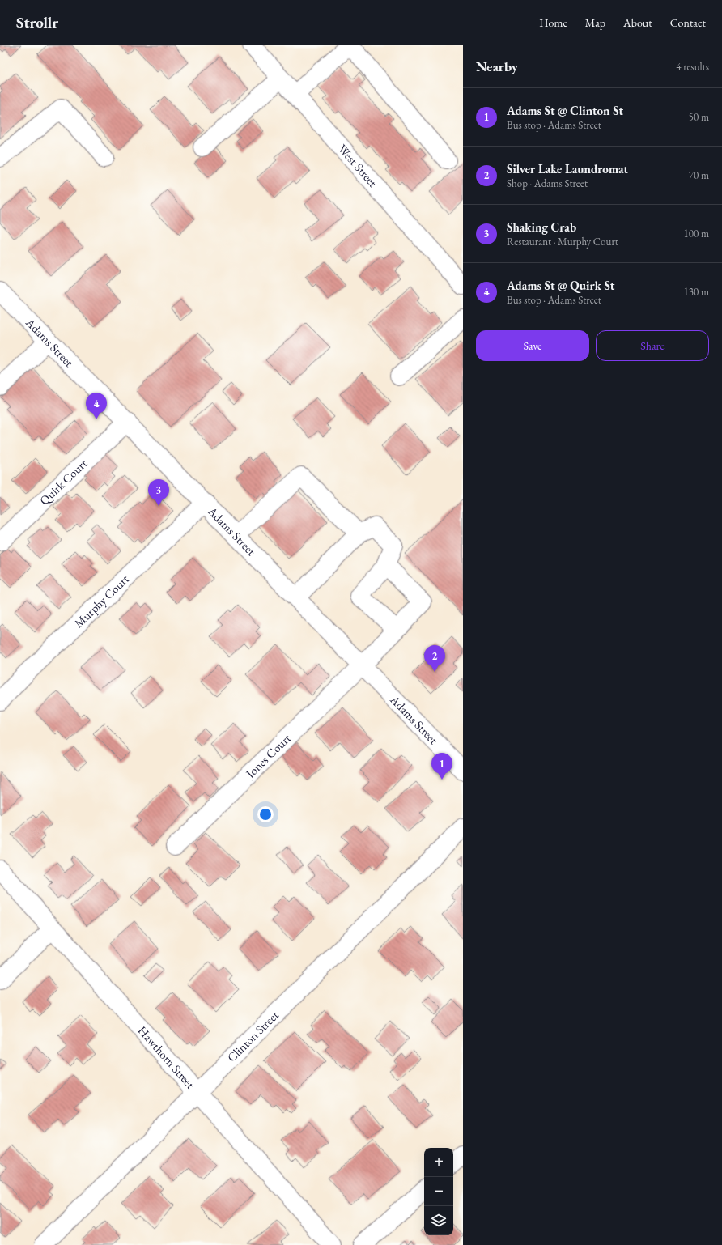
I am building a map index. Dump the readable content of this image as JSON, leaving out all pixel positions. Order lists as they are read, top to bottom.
{
  "streets": {
    "street": [
      "West Street",
      "Adams Street",
      "Quirk Court",
      "Murphy Court",
      "Jones Court",
      "Clinton Street",
      "Hawthorn Street"
    ]
  },
  "crossings": [
    ["Adams Street", "Quirk Court"],
    ["Adams Street", "Murphy Court"],
    ["Adams Street", "Jones Court"],
    ["Clinton Street", "Hawthorn Street"]
  ],
  "page": {
    "header": "Strollr",
    "nav": [
      "Home",
      "Map",
      "About",
      "Contact"
    ],
    "heading": ["Nearby", "4 results"],
    "list": [
      {
        "mark": "1",
        "name": "Adams St @ Clinton St",
        "note": "Bus stop · Adams Street",
        "value": "50 m"
      },
      {
        "mark": "2",
        "name": "Silver Lake Laundromat",
        "note": "Shop · Adams Street",
        "value": "70 m"
      },
      {
        "mark": "3",
        "name": "Shaking Crab",
        "note": "Restaurant · Murphy Court",
        "value": "100 m"
      },
      {
        "mark": "4",
        "name": "Adams St @ Quirk St",
        "note": "Bus stop · Adams Street",
        "value": "130 m"
      }
    ],
    "buttons": ["Save", "Share"],
    "pins": [
      "4",
      "3",
      "2",
      "1"
    ],
    "map_buttons": ["+", "−"]
  }
}
